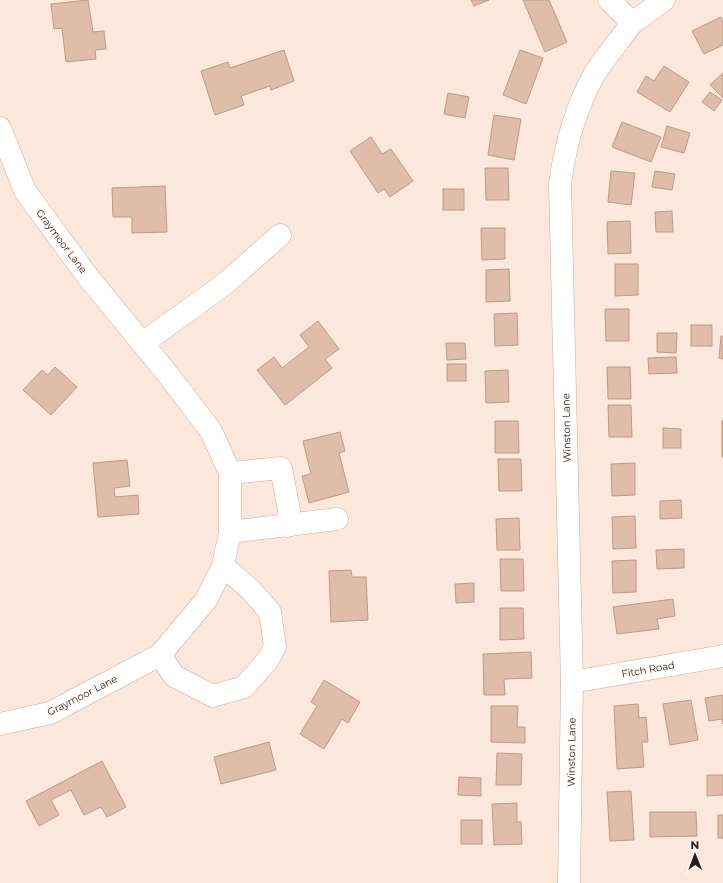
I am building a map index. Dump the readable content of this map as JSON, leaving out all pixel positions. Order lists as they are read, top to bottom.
{
  "streets": {
    "street": ["Graymoor Lane", "Winston Lane", "Fitch Road"]
  },
  "crossings": [
    ["Winston Lane", "Fitch Road"]
  ],
  "north": "top"
}
